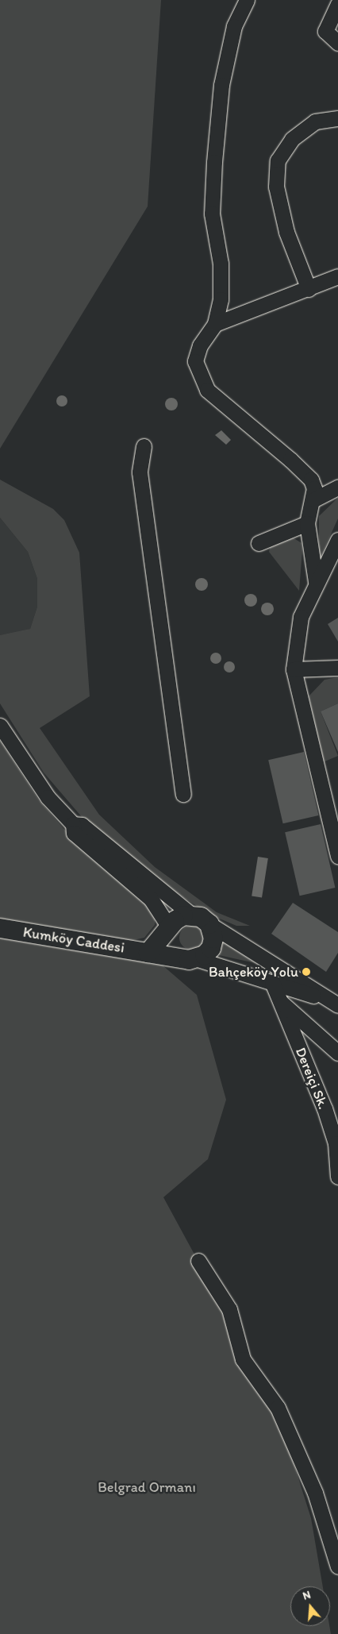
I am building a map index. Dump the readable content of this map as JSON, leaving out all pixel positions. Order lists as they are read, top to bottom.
{
  "streets": {
    "main road": ["Kumköy Caddesi"],
    "street": ["Dereiçi Sk."]
  },
  "parks": ["Belgrad Ormanı"],
  "places": ["Bahçeköy Yolu"],
  "north": "top"
}
